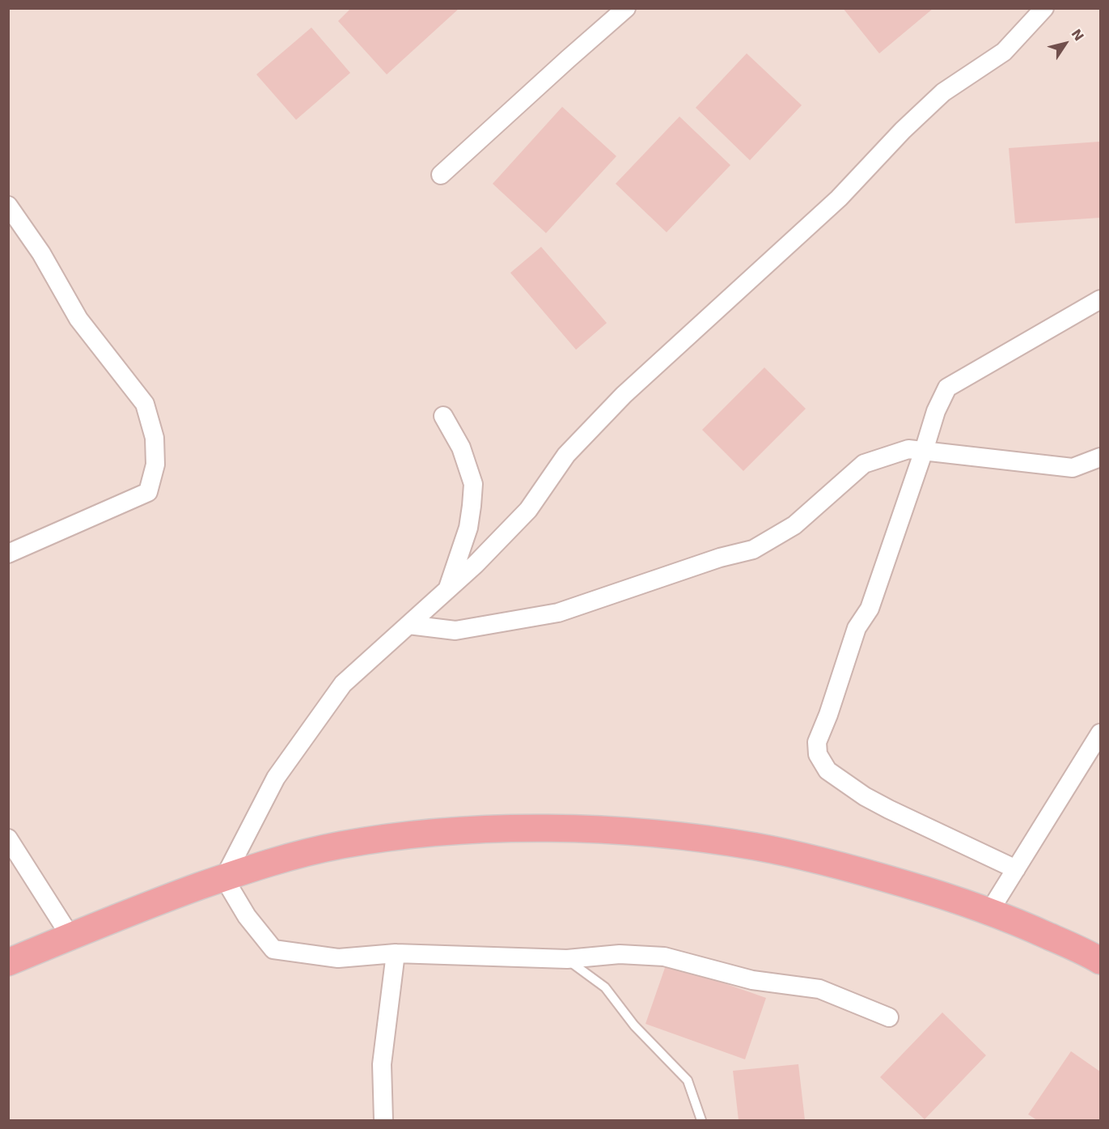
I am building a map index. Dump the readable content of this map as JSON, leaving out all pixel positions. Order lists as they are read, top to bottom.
{
  "north": "top right"
}
